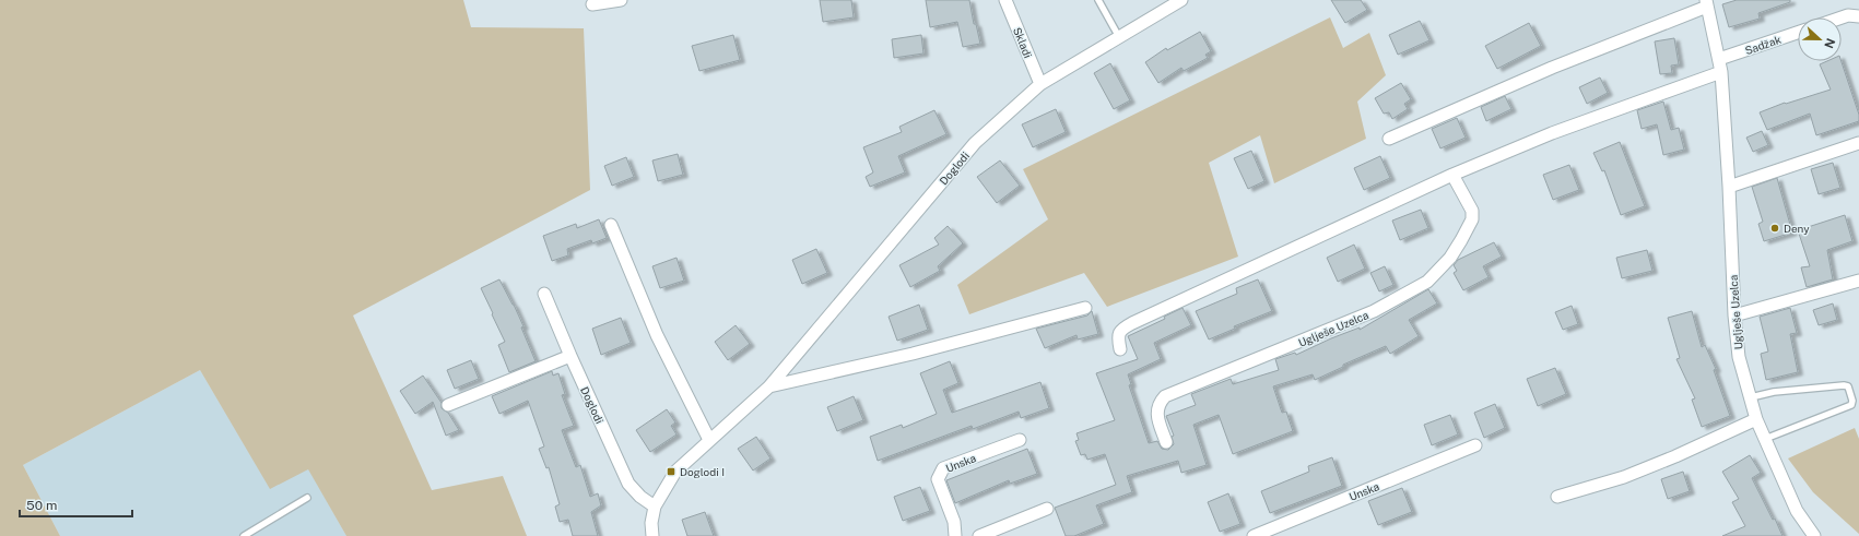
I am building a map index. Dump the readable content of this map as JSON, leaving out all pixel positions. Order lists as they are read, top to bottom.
{
  "streets": {
    "street": [
      "Skladi",
      "Sadžak",
      "Doglodi",
      "Uglješe Uzelca",
      "Unska"
    ]
  },
  "crossings": [
    ["Skladi", "Doglodi"],
    ["Sadžak", "Uglješe Uzelca"]
  ],
  "places": {
    "other": ["Deny"],
    "transit": ["Doglodi I"]
  },
  "scale_bar": "50 m",
  "north": "right"
}
